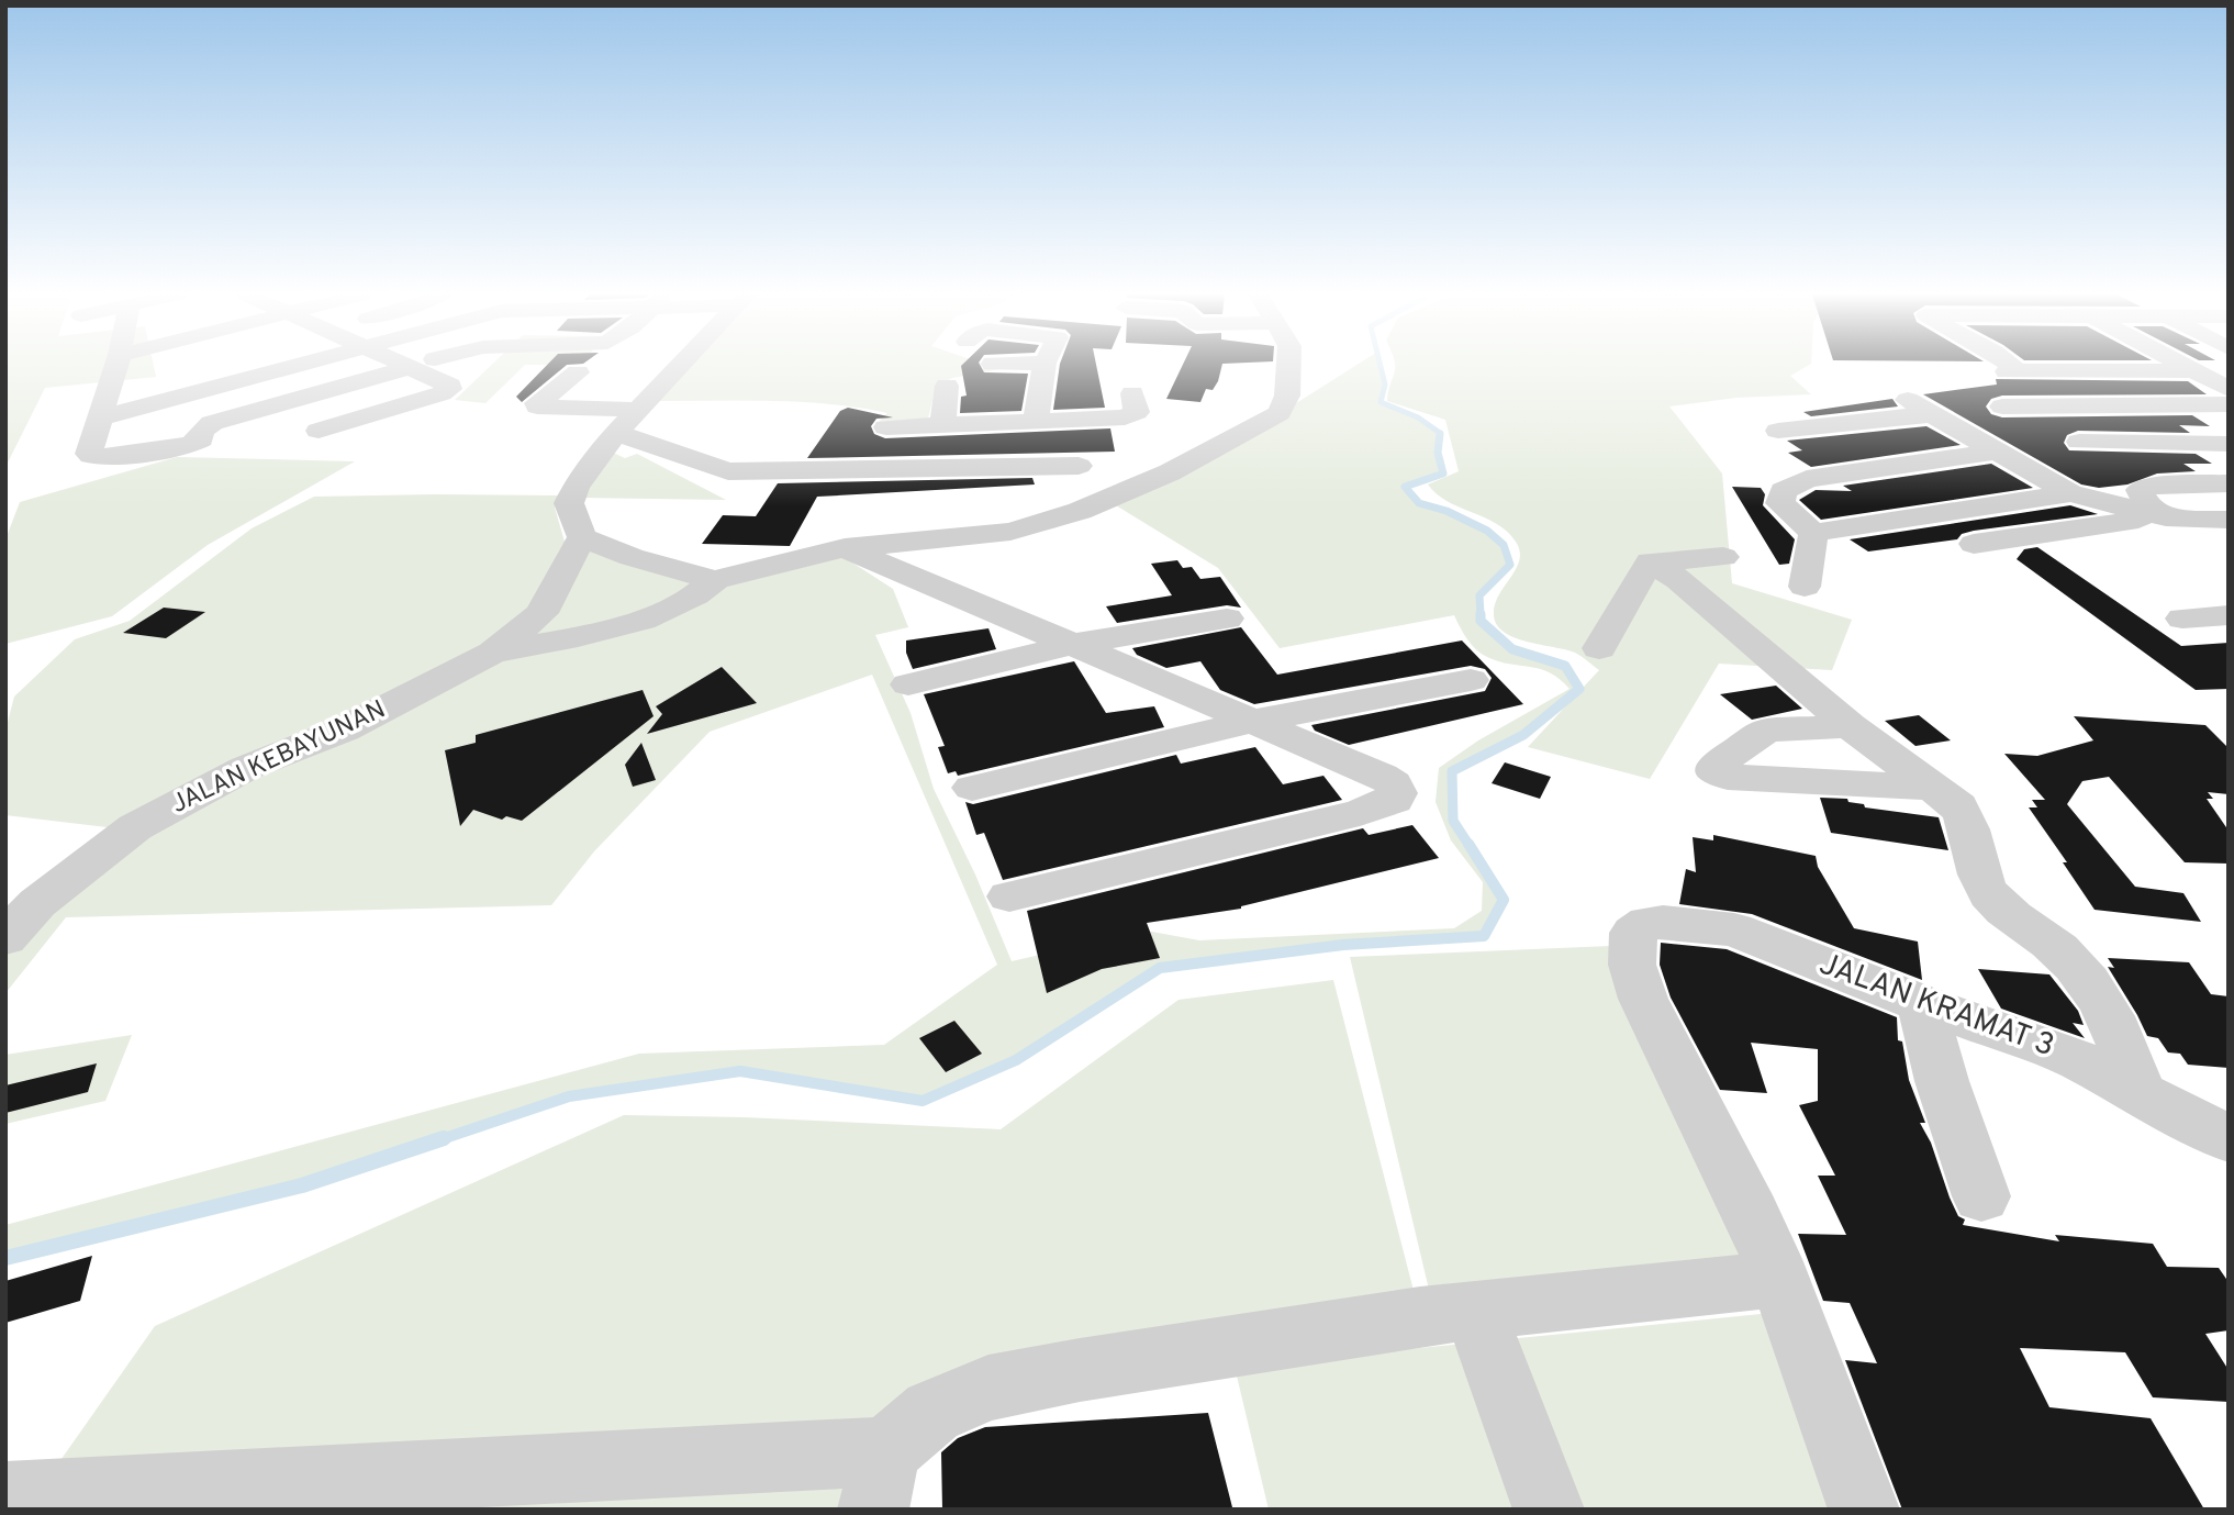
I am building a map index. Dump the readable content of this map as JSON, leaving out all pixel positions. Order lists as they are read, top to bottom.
{
  "streets": {
    "street": ["JALAN KEBAYUNAN", "JALAN KRAMAT 3"]
  }
}
